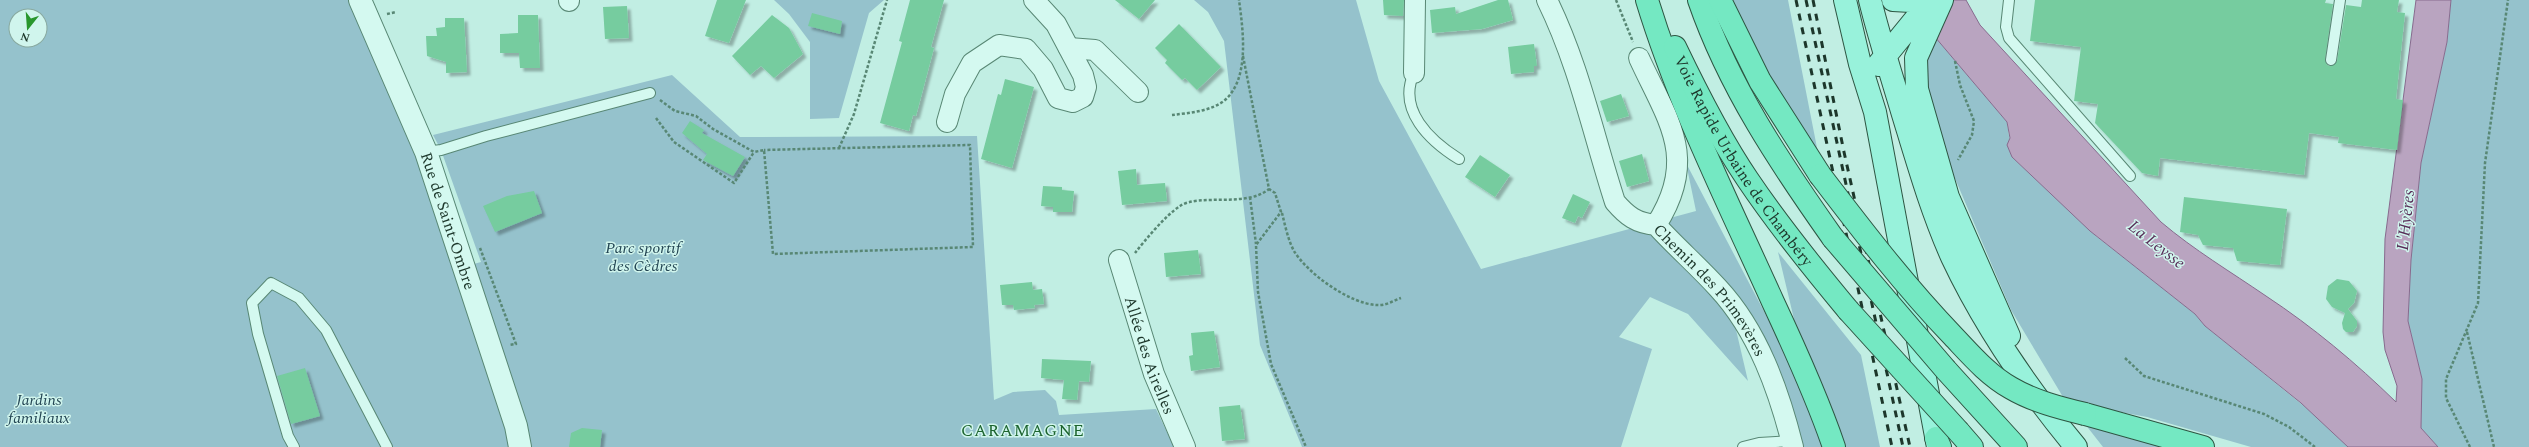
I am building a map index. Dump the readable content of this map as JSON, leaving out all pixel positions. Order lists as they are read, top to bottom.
{
  "streets": {
    "highway": ["Voie Rapide Urbaine de Chambéry"],
    "street": ["Rue de Saint-Ombre", "Chemin des Primevères", "Allée des Airelles"]
  },
  "districts": ["CARAMAGNE"],
  "water": ["L'Hyères", "La Leysse"],
  "parks": ["Parc sportif des Cèdres", "Jardins familiaux"],
  "north": "bottom"
}
